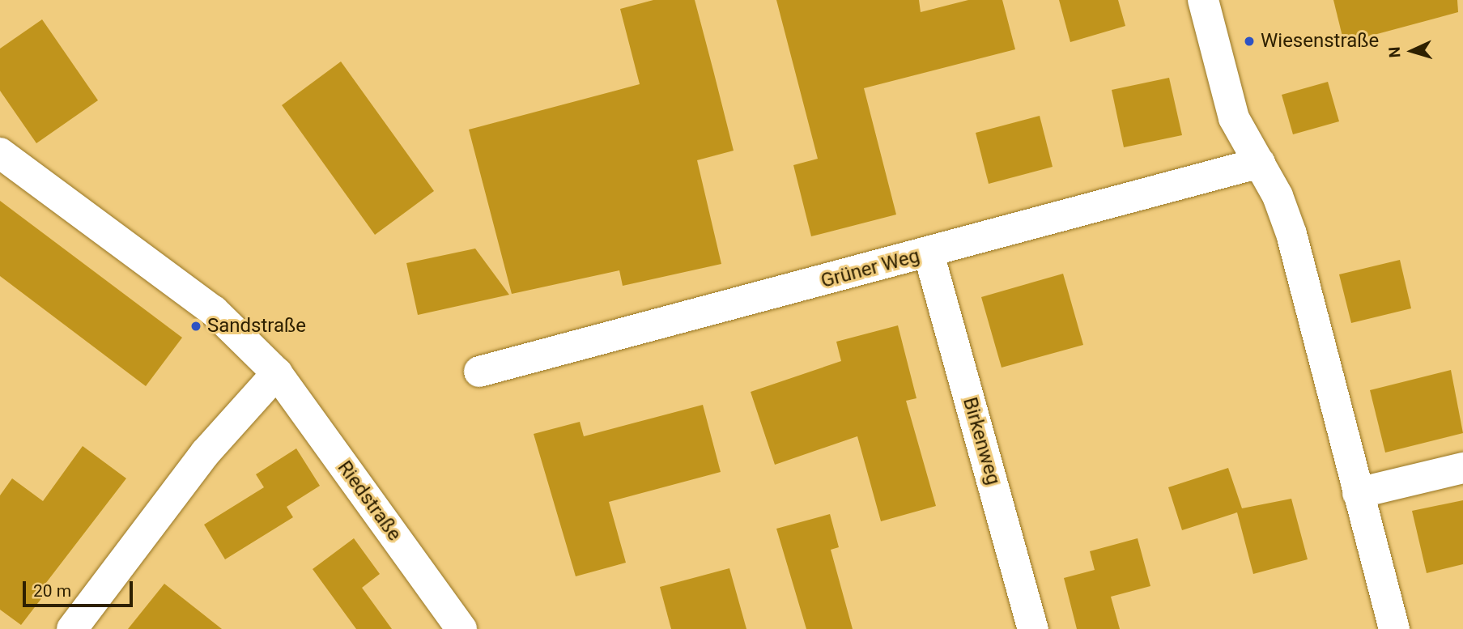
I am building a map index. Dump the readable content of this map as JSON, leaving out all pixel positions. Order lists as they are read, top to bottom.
{
  "streets": {
    "street": ["Grüner Weg", "Birkenweg", "Riedstraße"]
  },
  "crossings": [
    ["Grüner Weg", "Birkenweg"]
  ],
  "places": ["Wiesenstraße", "Sandstraße"],
  "scale_bar": "20 m",
  "north": "left"
}
